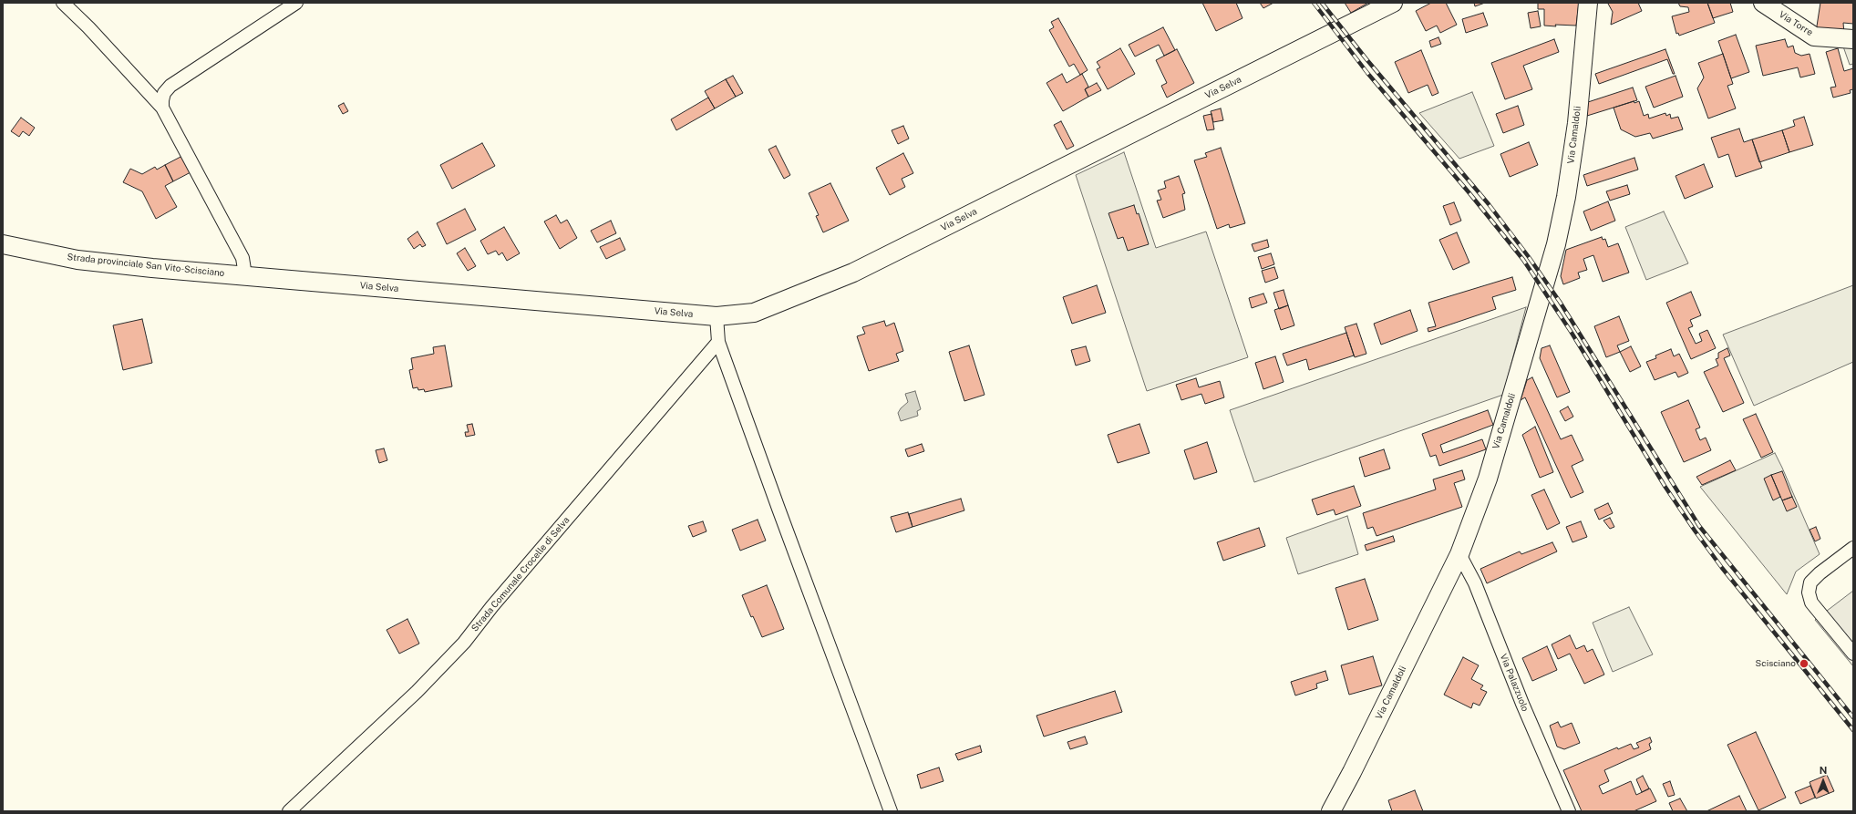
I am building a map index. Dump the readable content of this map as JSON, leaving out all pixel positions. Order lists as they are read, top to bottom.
{
  "streets": {
    "street": [
      "Via Torre",
      "Via Selva",
      "Via Camaldoli",
      "Strada provinciale San Vito-Scisciano",
      "Strada Comunale Crocelle di Selva",
      "Via Palazzuolo"
    ]
  },
  "crossings": [
    ["Via Selva", "Strada provinciale San Vito-Scisciano"],
    ["Via Camaldoli", "Via Palazzuolo"]
  ],
  "places": ["Scisciano"],
  "north": "top"
}
